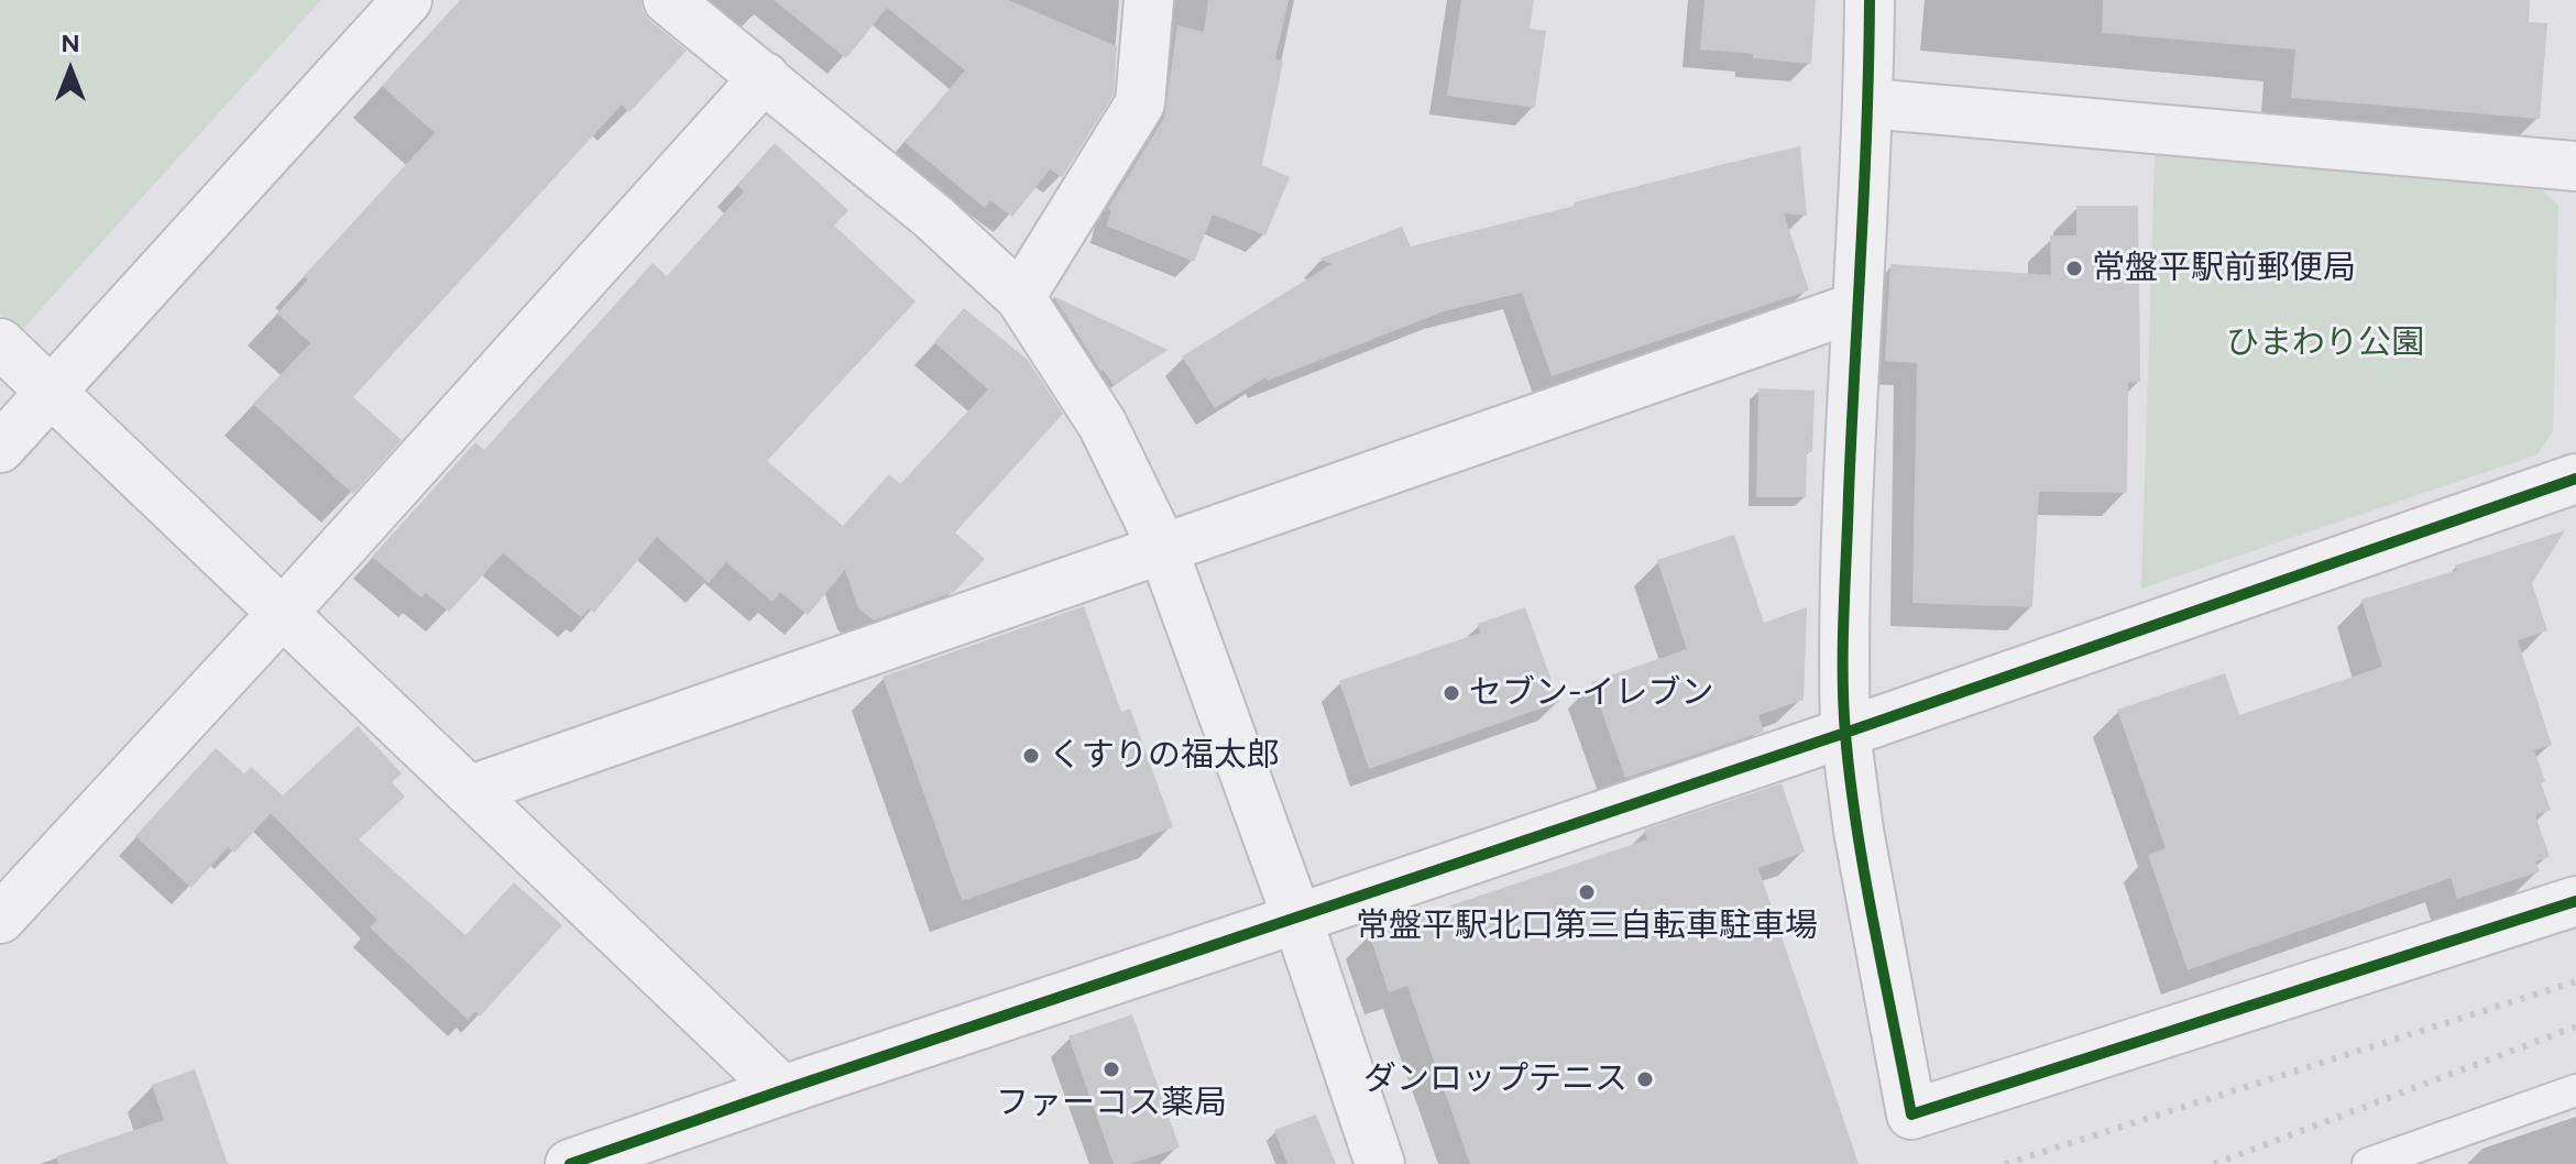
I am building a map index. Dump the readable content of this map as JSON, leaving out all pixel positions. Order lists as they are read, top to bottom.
{
  "parks": ["ひまわり公園"],
  "places": [
    "常盤平駅前郵便局",
    "セブン-イレブン",
    "くすりの福太郎",
    "常盤平駅北口第三自転車駐車場",
    "ファーコス薬局",
    "ダンロップテニス"
  ],
  "north": "top"
}
